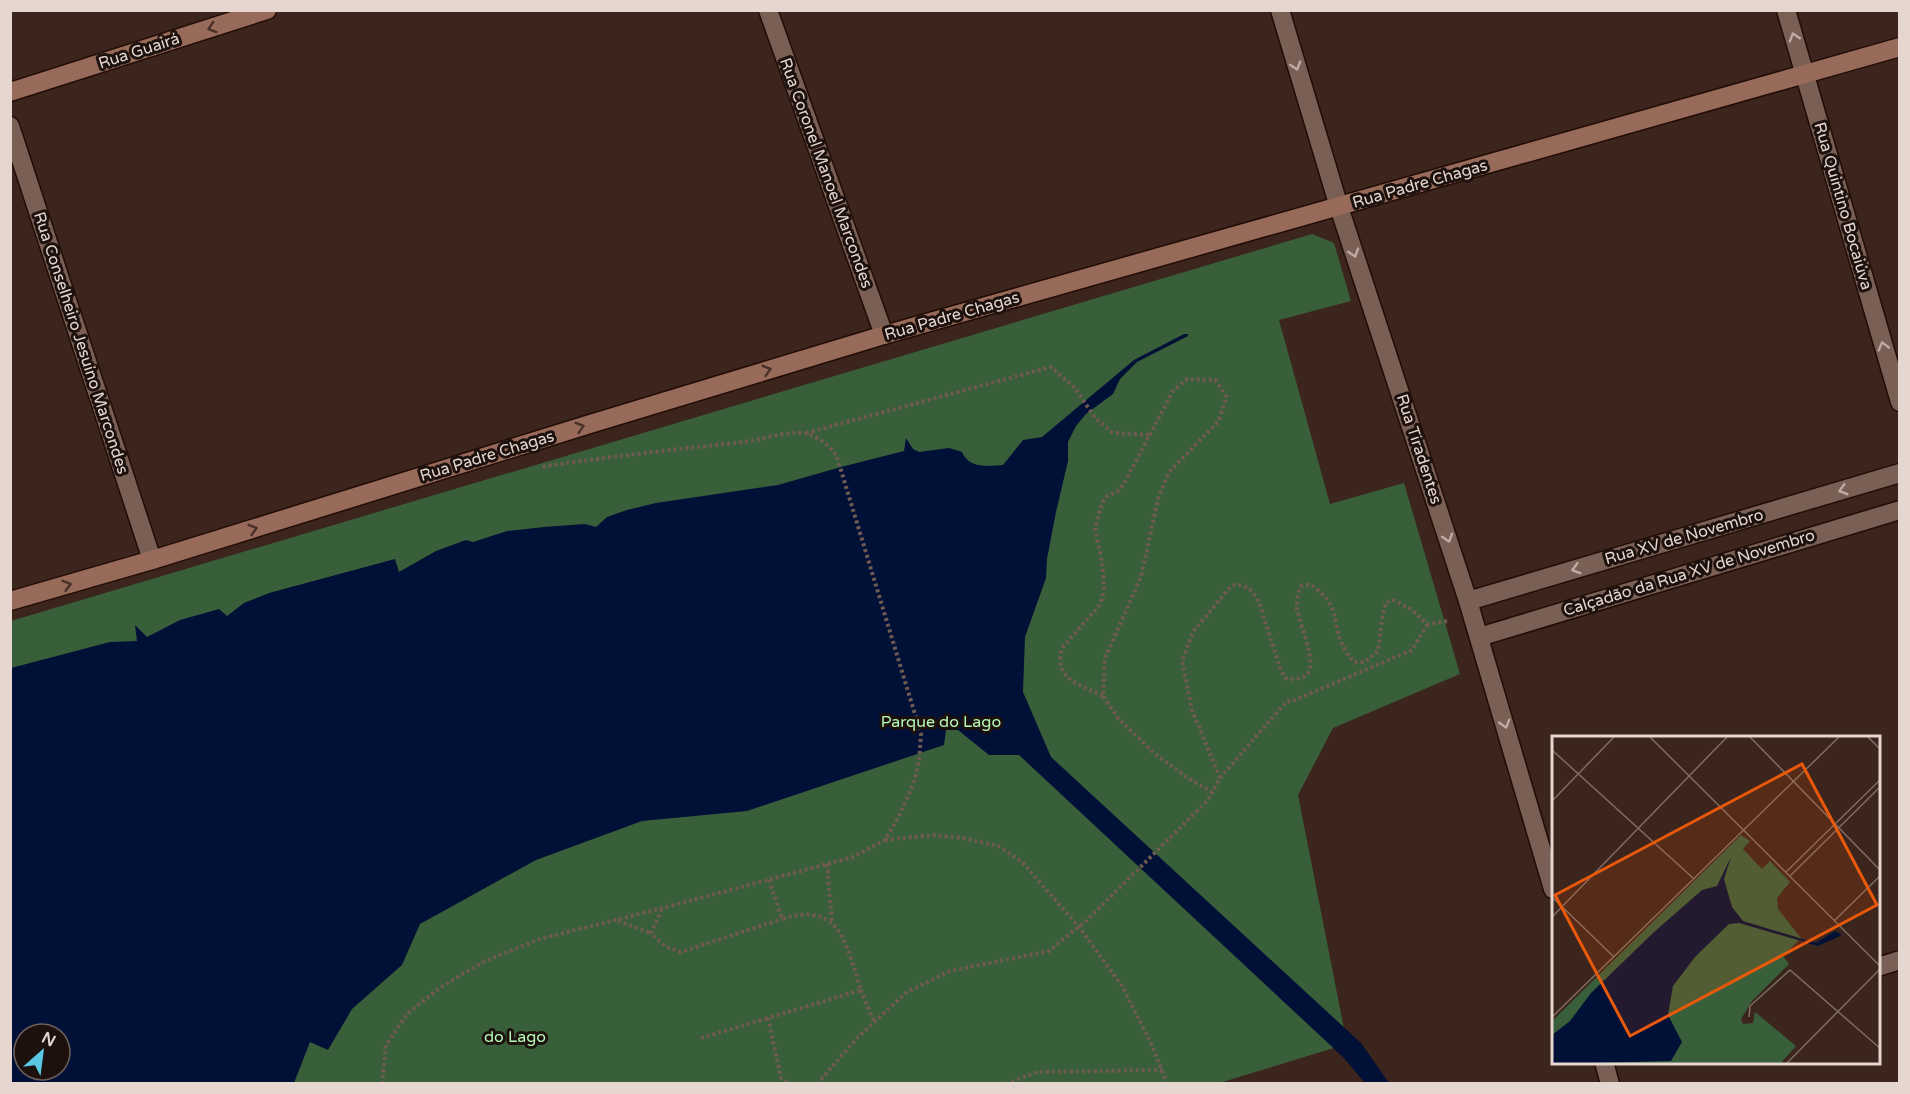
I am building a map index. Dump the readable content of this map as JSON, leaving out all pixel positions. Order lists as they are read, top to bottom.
{
  "streets": {
    "street": [
      "Rua Guairá",
      "Rua Coronel Manoel Marcondes",
      "Rua Padre Chagas",
      "Rua Quintino Bocaiúva",
      "Rua Conselheiro Jesuíno Marcondes",
      "Rua Tiradentes",
      "Rua XV de Novembro",
      "Calçadão da Rua XV de Novembro"
    ]
  },
  "crossings": [
    ["Rua Coronel Manoel Marcondes", "Rua Padre Chagas"],
    ["Rua Padre Chagas", "Rua Quintino Bocaiúva"],
    ["Rua Padre Chagas", "Rua Conselheiro Jesuíno Marcondes"],
    ["Rua Padre Chagas", "Rua Tiradentes"],
    ["Rua Tiradentes", "Rua XV de Novembro"],
    ["Rua Tiradentes", "Calçadão da Rua XV de Novembro"]
  ],
  "one_way": [
    "Rua Guairá",
    "Rua Padre Chagas",
    "Rua Quintino Bocaiúva",
    "Rua Tiradentes",
    "Rua XV de Novembro"
  ],
  "parks": ["Parque do Lago", "do Lago"],
  "north": "top right"
}
